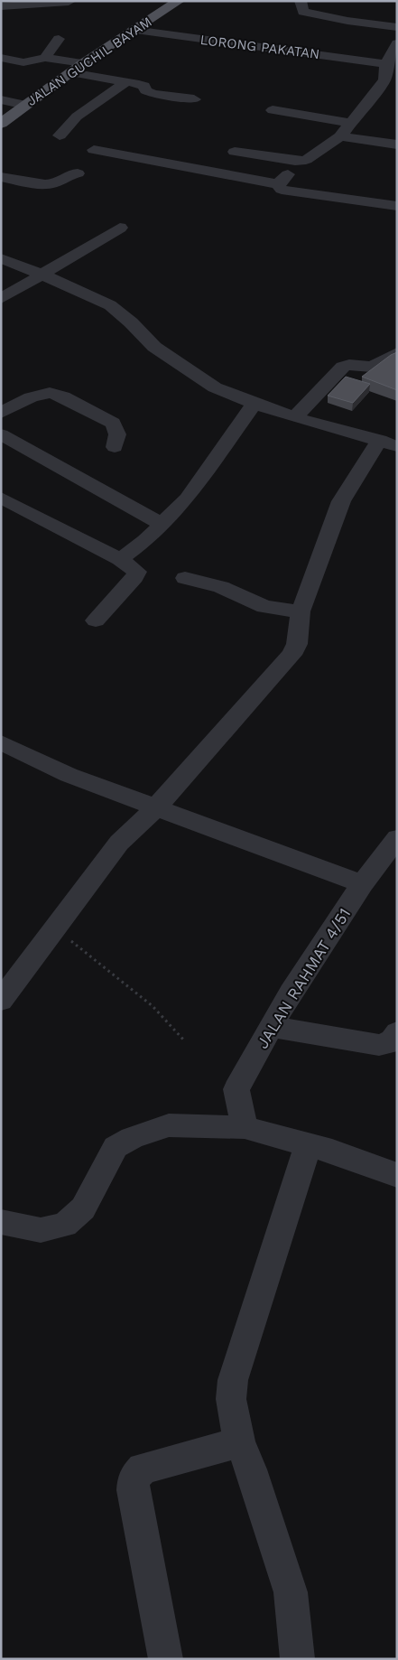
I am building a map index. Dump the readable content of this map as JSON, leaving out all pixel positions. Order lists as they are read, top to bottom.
{
  "streets": {
    "main road": ["JALAN GUCHIL BAYAM"],
    "street": ["LORONG PAKATAN", "JALAN RAHMAT 4/51"]
  },
  "crossings": [
    ["LORONG PAKATAN", "JALAN GUCHIL BAYAM"]
  ]
}
